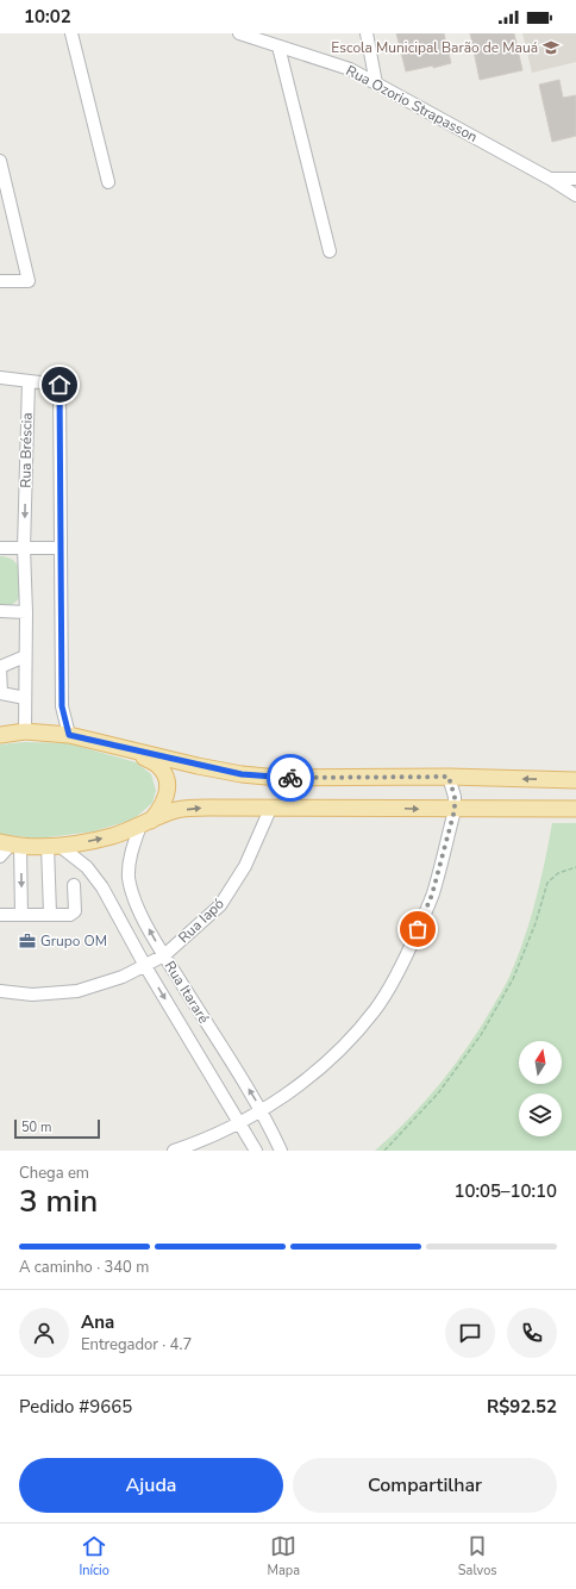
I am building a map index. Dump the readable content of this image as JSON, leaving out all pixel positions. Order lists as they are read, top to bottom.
{
  "streets": {
    "street": [
      "Rua Ozorio Strapasson",
      "Rua Bréscia",
      "Rua Iapó",
      "Rua Itararé"
    ]
  },
  "crossings": [
    ["Rua Iapó", "Rua Itararé"]
  ],
  "one_way": ["Rua Bréscia"],
  "places": {
    "school or university": ["Escola Municipal Barão de Mauá"],
    "office": ["Grupo OM"]
  },
  "scale_bar": "50 m",
  "north": "top",
  "page": {
    "status": "10:02",
    "scale": "50 m",
    "heading": ["3 min", "Chega em", "10:05–10:10"],
    "panel": [
      "Ana",
      "Entregador · 4.7",
      "Pedido #9665",
      "R$92.52"
    ],
    "bar": "A caminho · 340 m",
    "buttons": ["Ajuda", "Compartilhar"],
    "tabs": ["Início", "Mapa", "Salvos"]
  }
}
